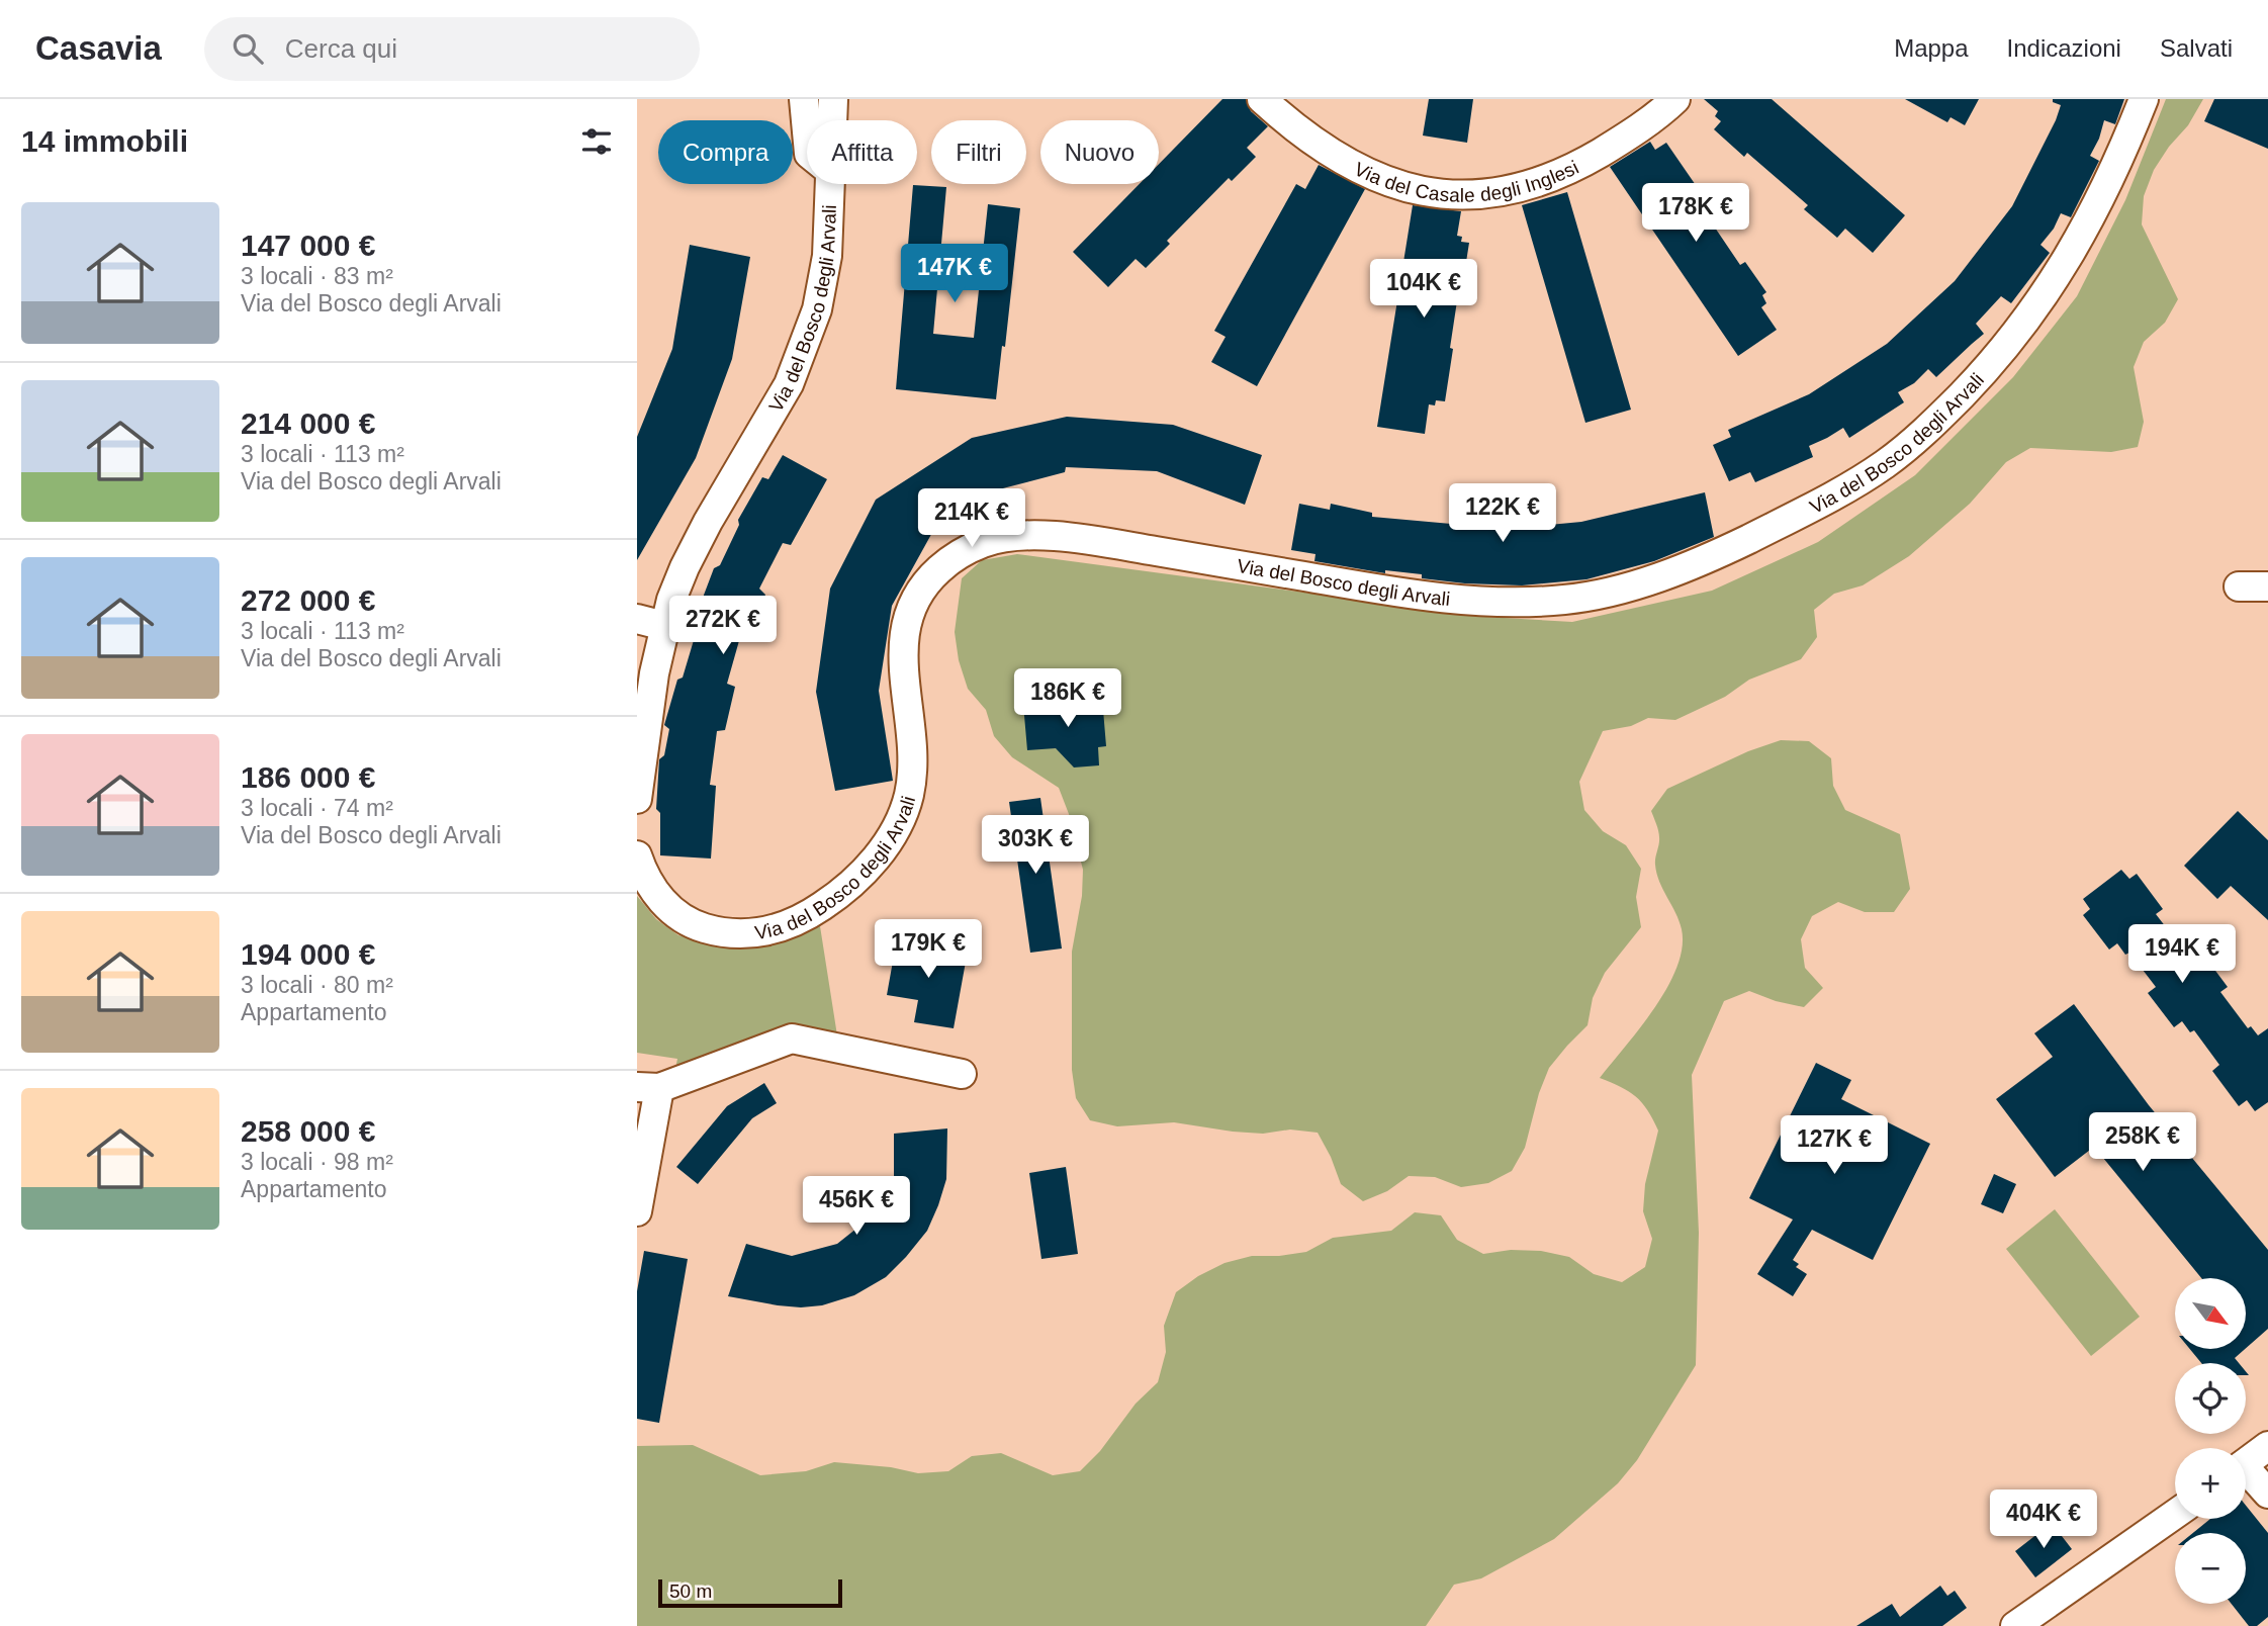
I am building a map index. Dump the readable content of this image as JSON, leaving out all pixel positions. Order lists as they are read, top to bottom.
{
  "streets": {
    "street": ["Via del Casale degli Inglesi", "Via del Bosco degli Arvali"]
  },
  "scale_bar": "50 m",
  "north": "bottom right",
  "page": {
    "header": "Casavia",
    "search": "Cerca qui",
    "nav": ["Mappa", "Indicazioni", "Salvati"],
    "heading": "14 immobili",
    "chip": [
      "Compra",
      "Affitta",
      "Filtri",
      "Nuovo"
    ],
    "price": [
      "178K €",
      "147K €",
      "104K €",
      "122K €",
      "214K €",
      "272K €",
      "186K €",
      "303K €",
      "179K €",
      "194K €",
      "258K €",
      "127K €",
      "456K €",
      "404K €"
    ],
    "list": [
      {
        "name": "147 000 €",
        "note": "3 locali · 83 m² · Via del Bosco degli Arvali"
      },
      {
        "name": "214 000 €",
        "note": "3 locali · 113 m² · Via del Bosco degli Arvali"
      },
      {
        "name": "272 000 €",
        "note": "3 locali · 113 m² · Via del Bosco degli Arvali"
      },
      {
        "name": "186 000 €",
        "note": "3 locali · 74 m² · Via del Bosco degli Arvali"
      },
      {
        "name": "194 000 €",
        "note": "3 locali · 80 m² · Appartamento"
      },
      {
        "name": "258 000 €",
        "note": "3 locali · 98 m² · Appartamento"
      }
    ],
    "map_buttons": ["+", "−"],
    "scale": "50 m"
  }
}
